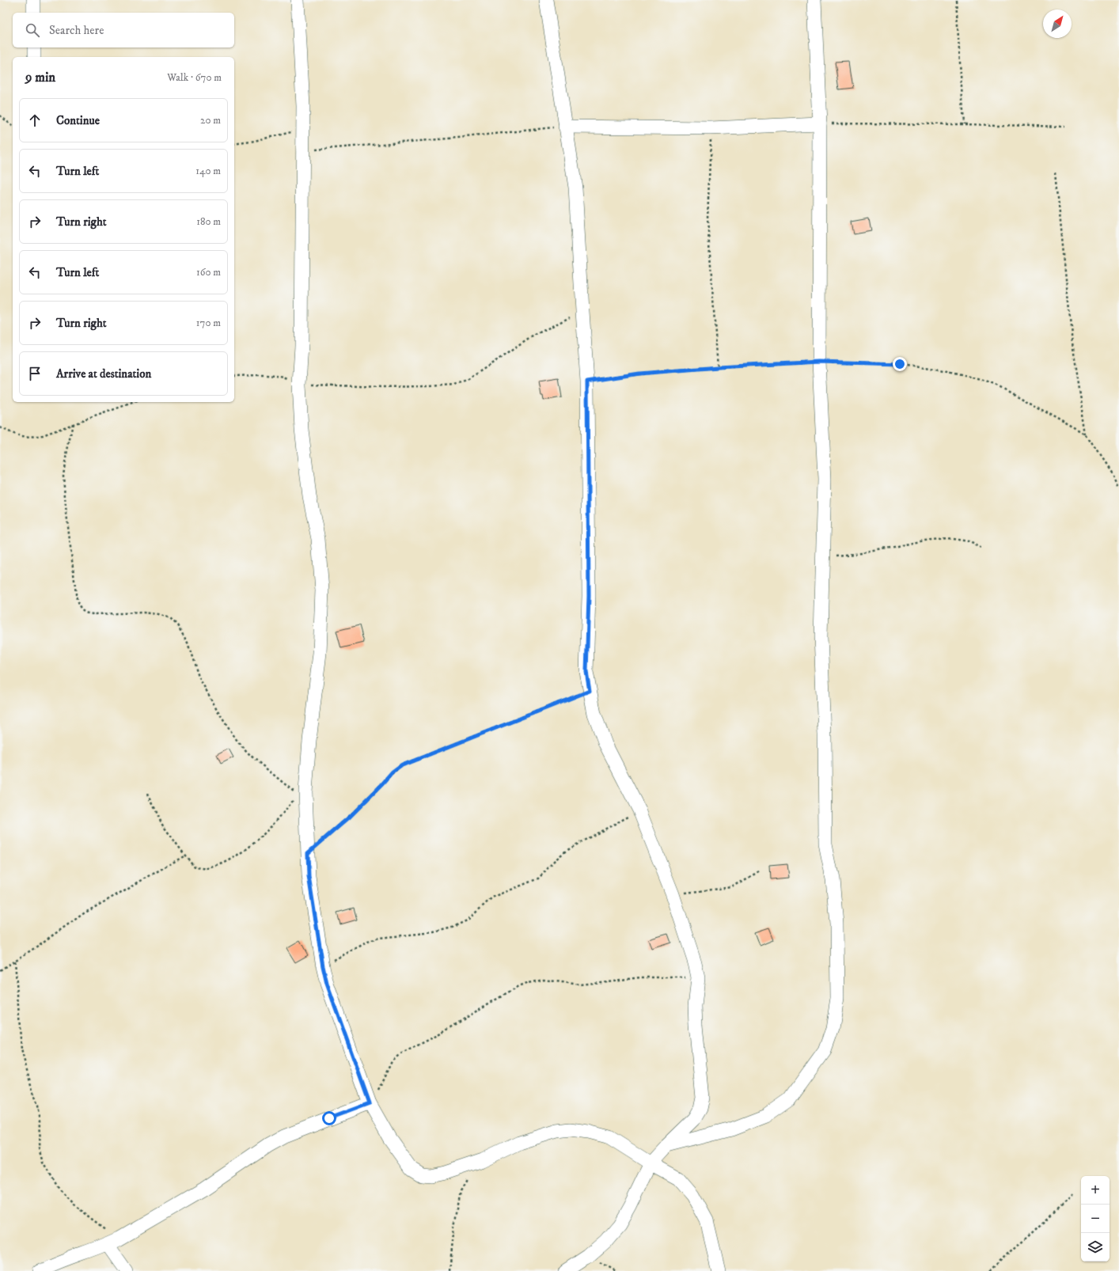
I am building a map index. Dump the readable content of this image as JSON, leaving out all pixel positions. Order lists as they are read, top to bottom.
{
  "north": "top right",
  "page": {
    "search": "Search here",
    "heading": ["9 min", "Walk · 670 m"],
    "list": [
      ["Continue", "20 m"],
      ["Turn left", "140 m"],
      ["Turn right", "180 m"],
      ["Turn left", "160 m"],
      ["Turn right", "170 m"],
      "Arrive at destination"
    ],
    "map_buttons": ["+", "−"]
  }
}
